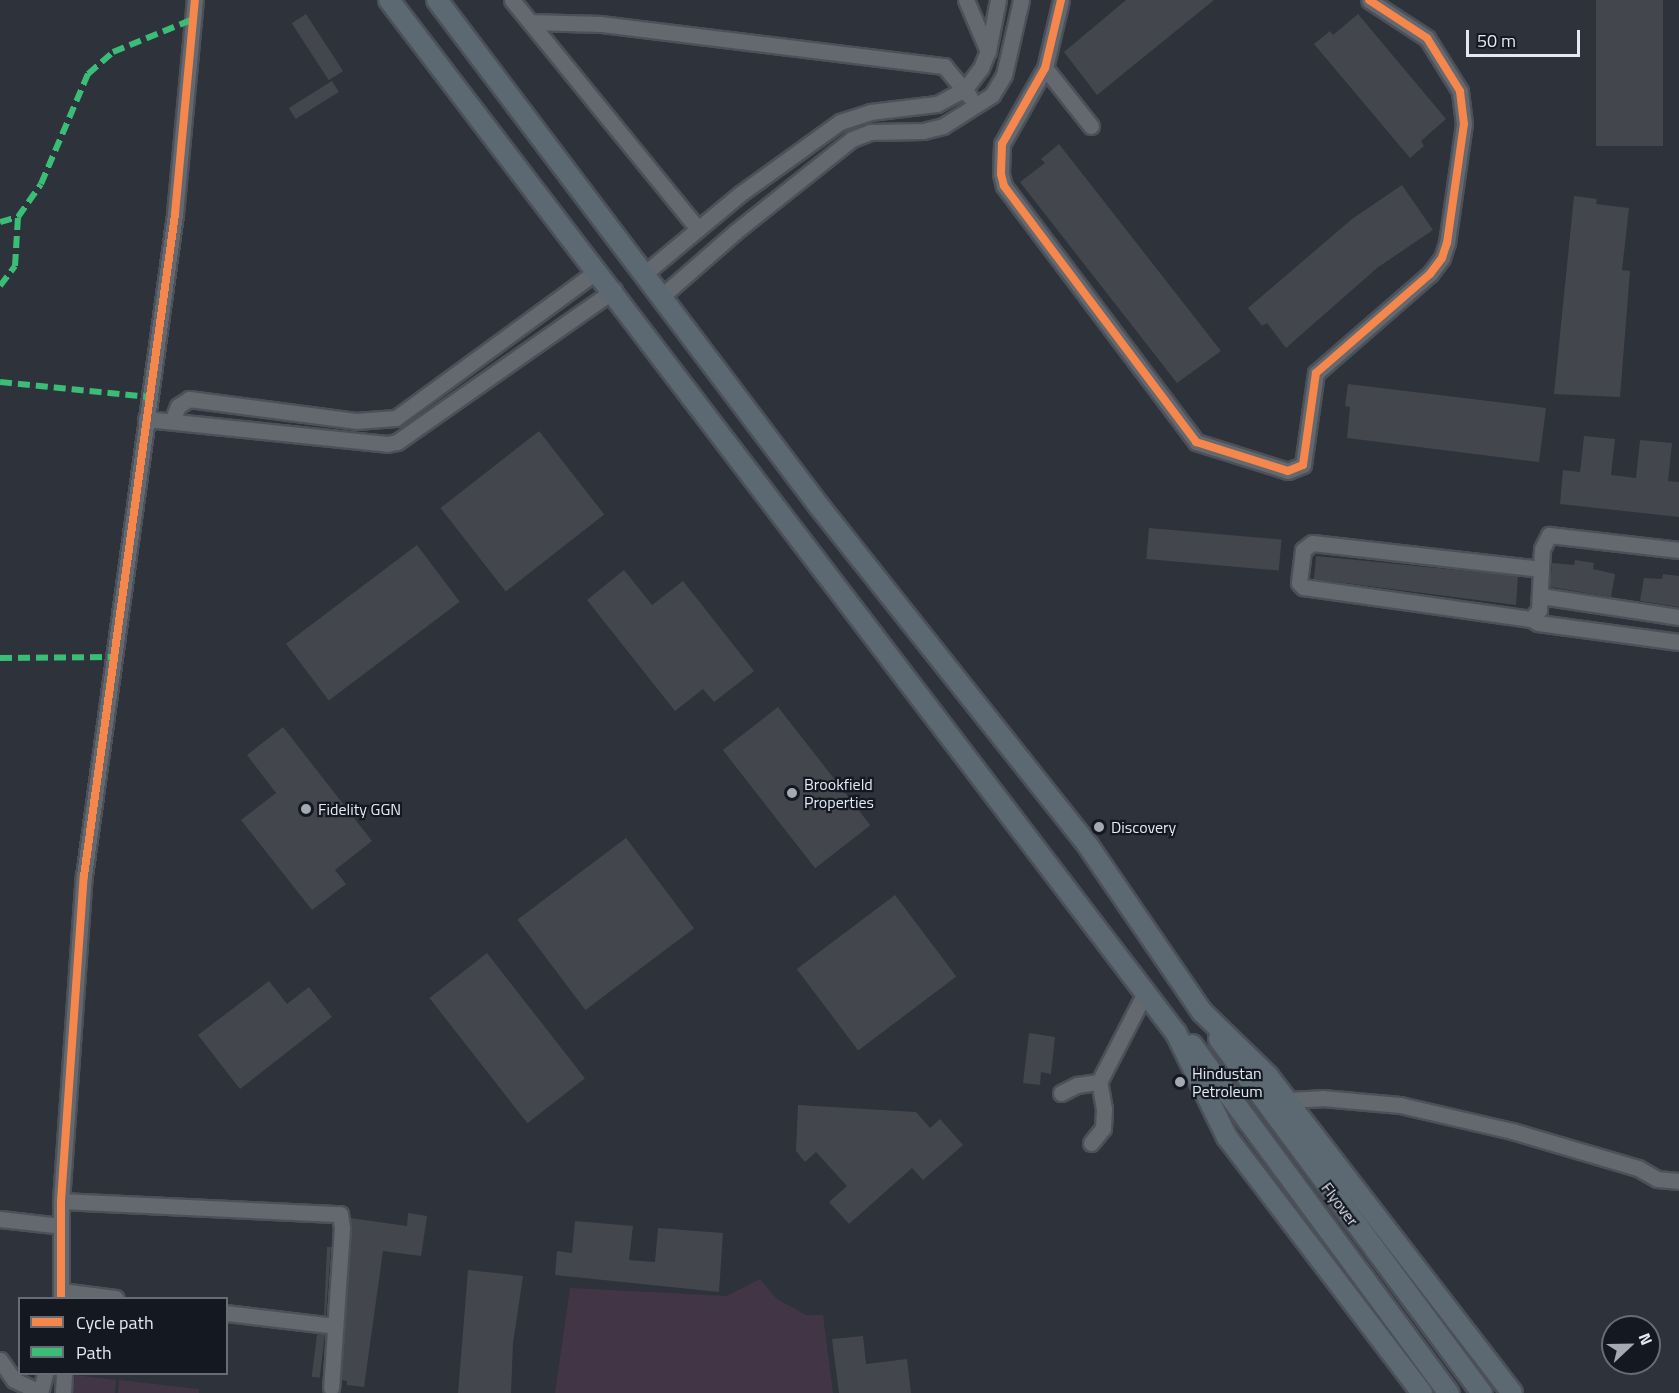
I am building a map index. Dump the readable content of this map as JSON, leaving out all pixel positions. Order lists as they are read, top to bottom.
{
  "streets": {
    "main road": ["Flyover"]
  },
  "places": [
    "Brookfield Properties",
    "Fidelity GGN",
    "Discovery",
    "Hindustan Petroleum"
  ],
  "legend": ["Cycle path", "Path"],
  "scale_bar": "50 m",
  "north": "right"
}
